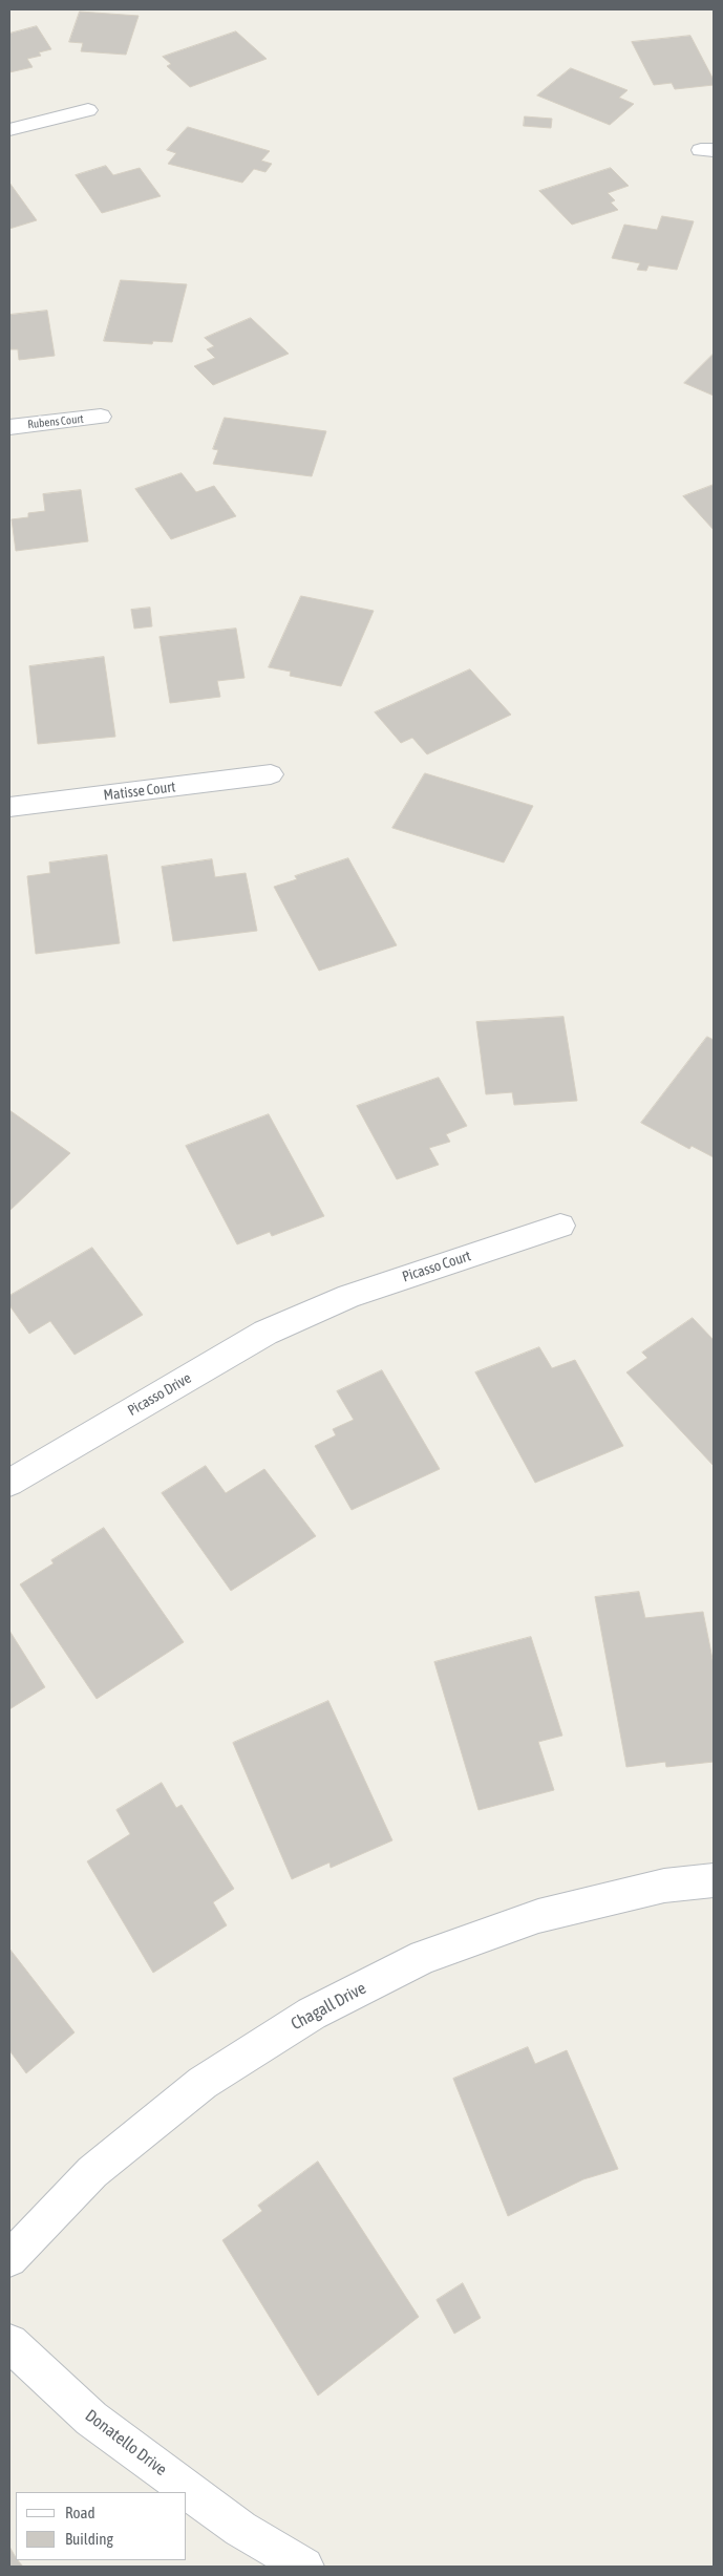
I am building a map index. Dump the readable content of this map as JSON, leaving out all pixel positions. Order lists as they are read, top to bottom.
{
  "streets": {
    "street": [
      "Rubens Court",
      "Matisse Court",
      "Picasso Court",
      "Picasso Drive",
      "Chagall Drive",
      "Donatello Drive"
    ]
  },
  "crossings": [
    ["Picasso Court", "Picasso Drive"]
  ],
  "legend": ["Road", "Building"]
}
